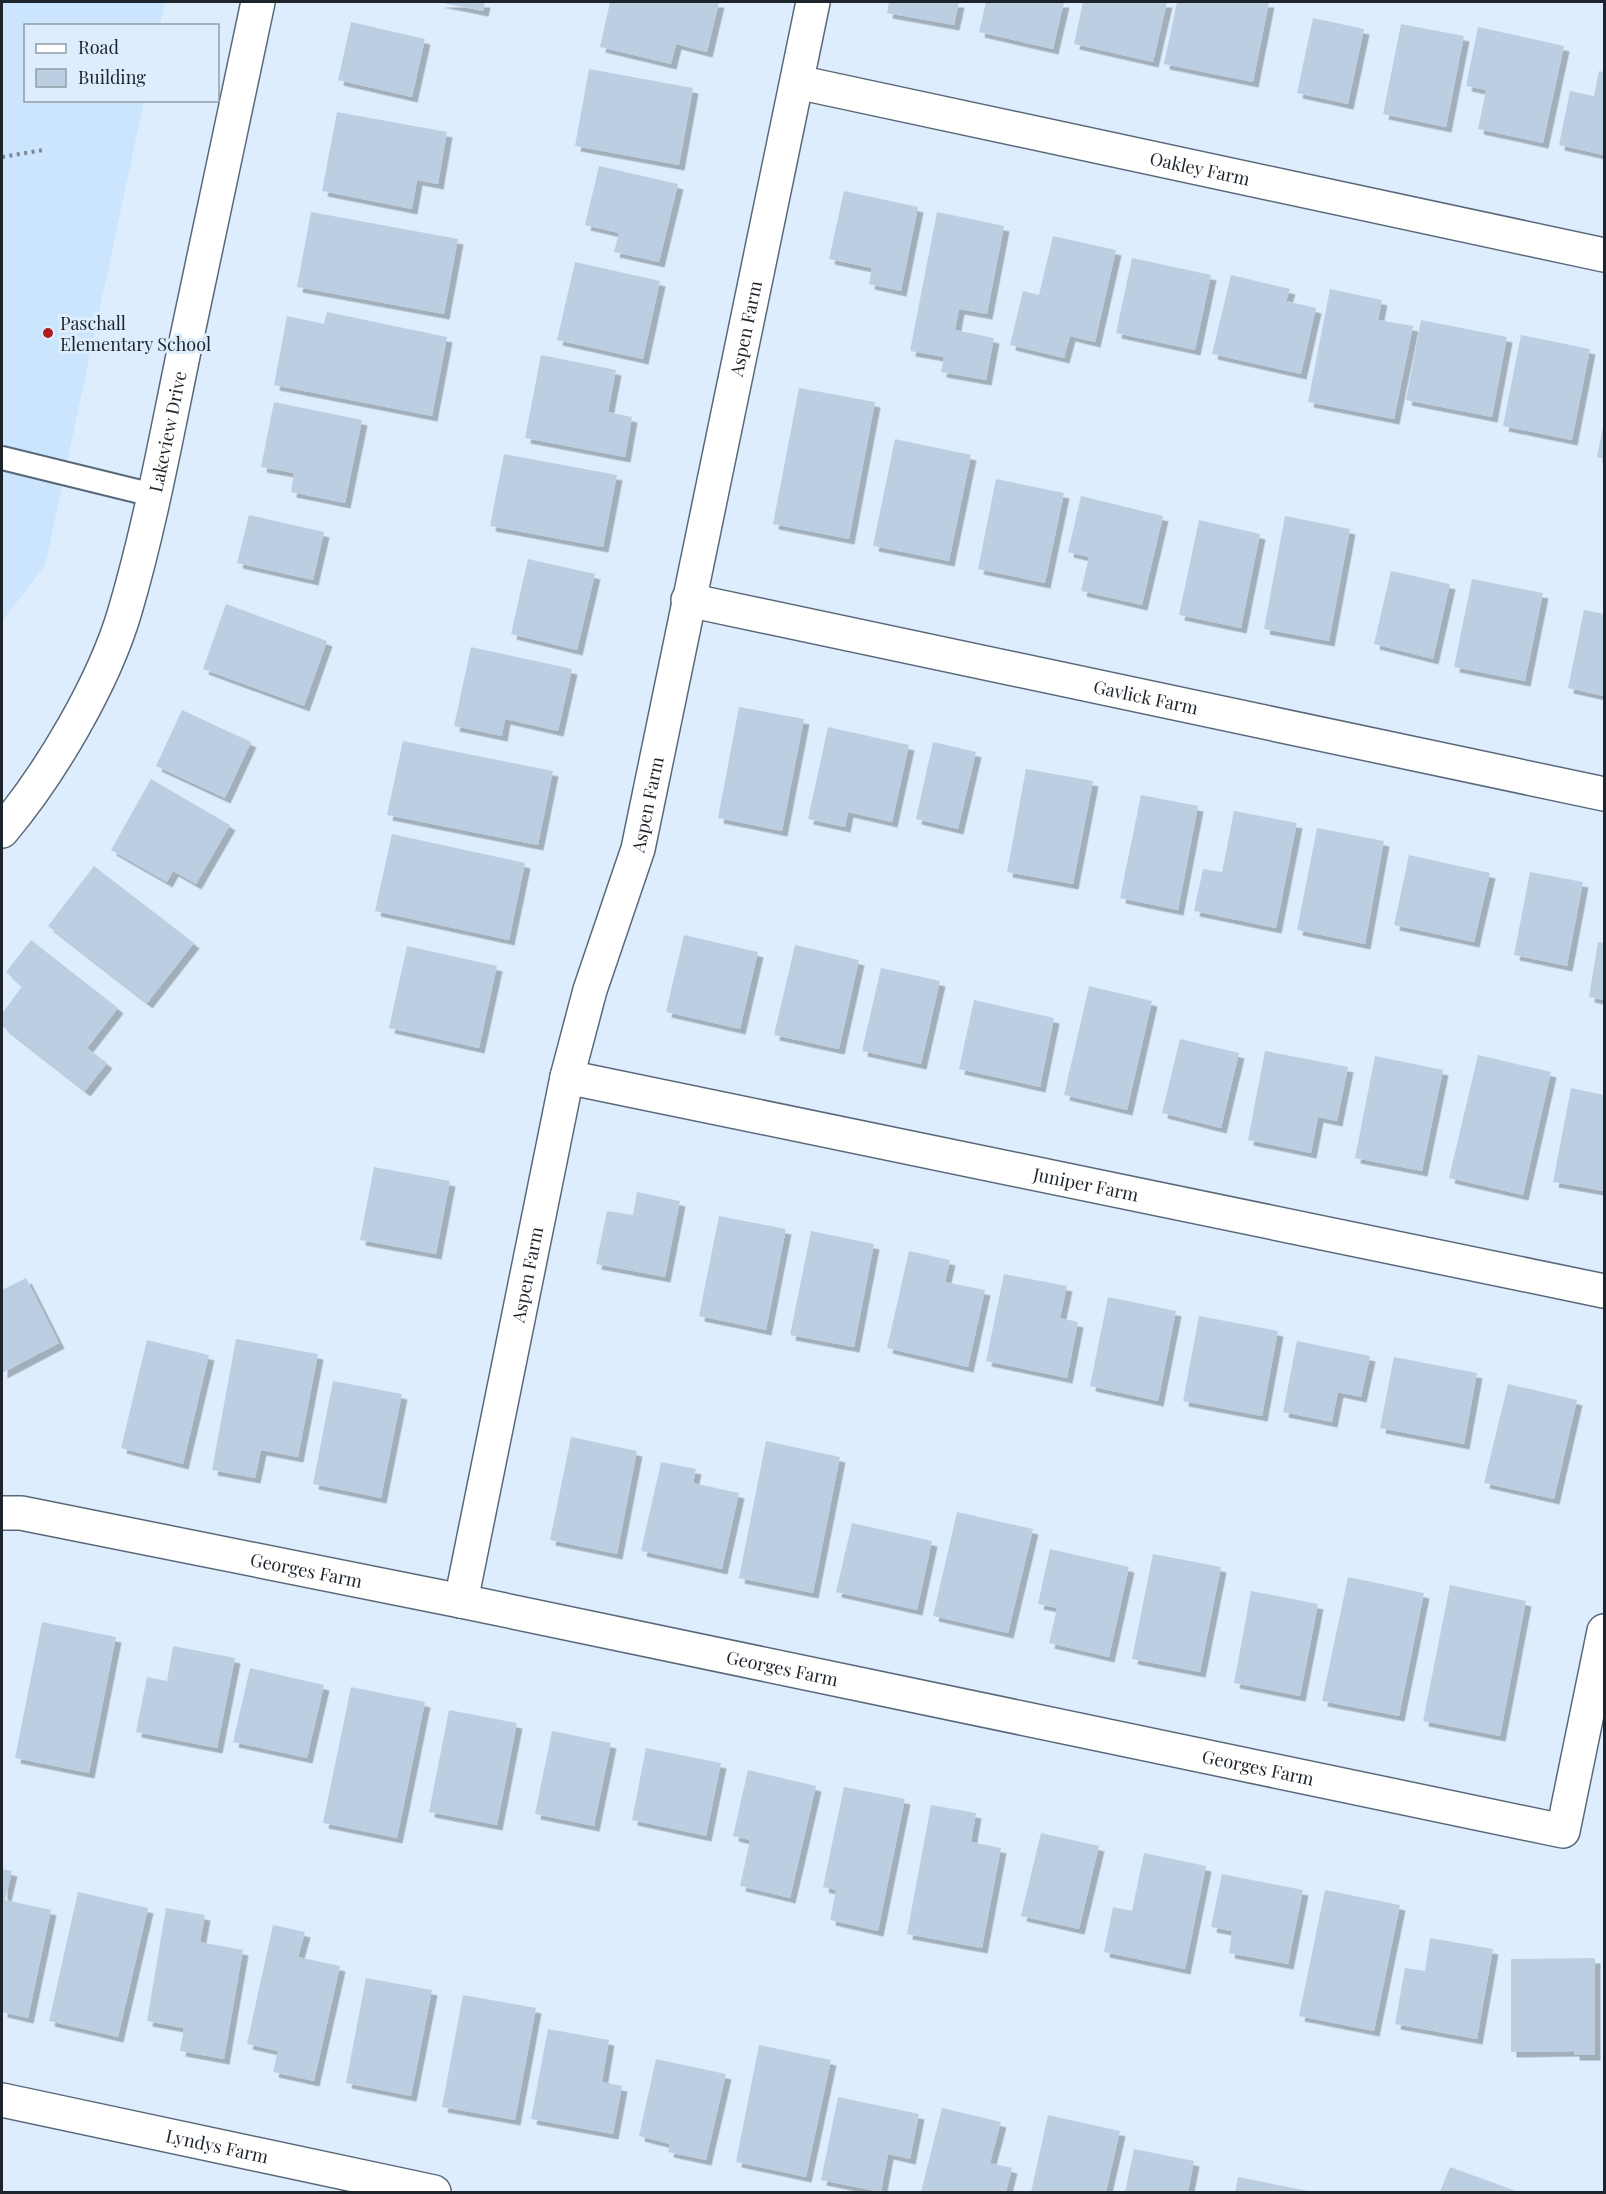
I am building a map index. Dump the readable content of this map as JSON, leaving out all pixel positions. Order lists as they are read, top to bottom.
{
  "streets": {
    "street": [
      "Oakley Farm",
      "Aspen Farm",
      "Lakeview Drive",
      "Gavlick Farm",
      "Juniper Farm",
      "Georges Farm",
      "Lyndys Farm"
    ]
  },
  "crossings": [
    ["Oakley Farm", "Aspen Farm"],
    ["Aspen Farm", "Gavlick Farm"],
    ["Aspen Farm", "Juniper Farm"],
    ["Aspen Farm", "Georges Farm"]
  ],
  "places": ["Paschall Elementary School"],
  "legend": ["Road", "Building"]
}
